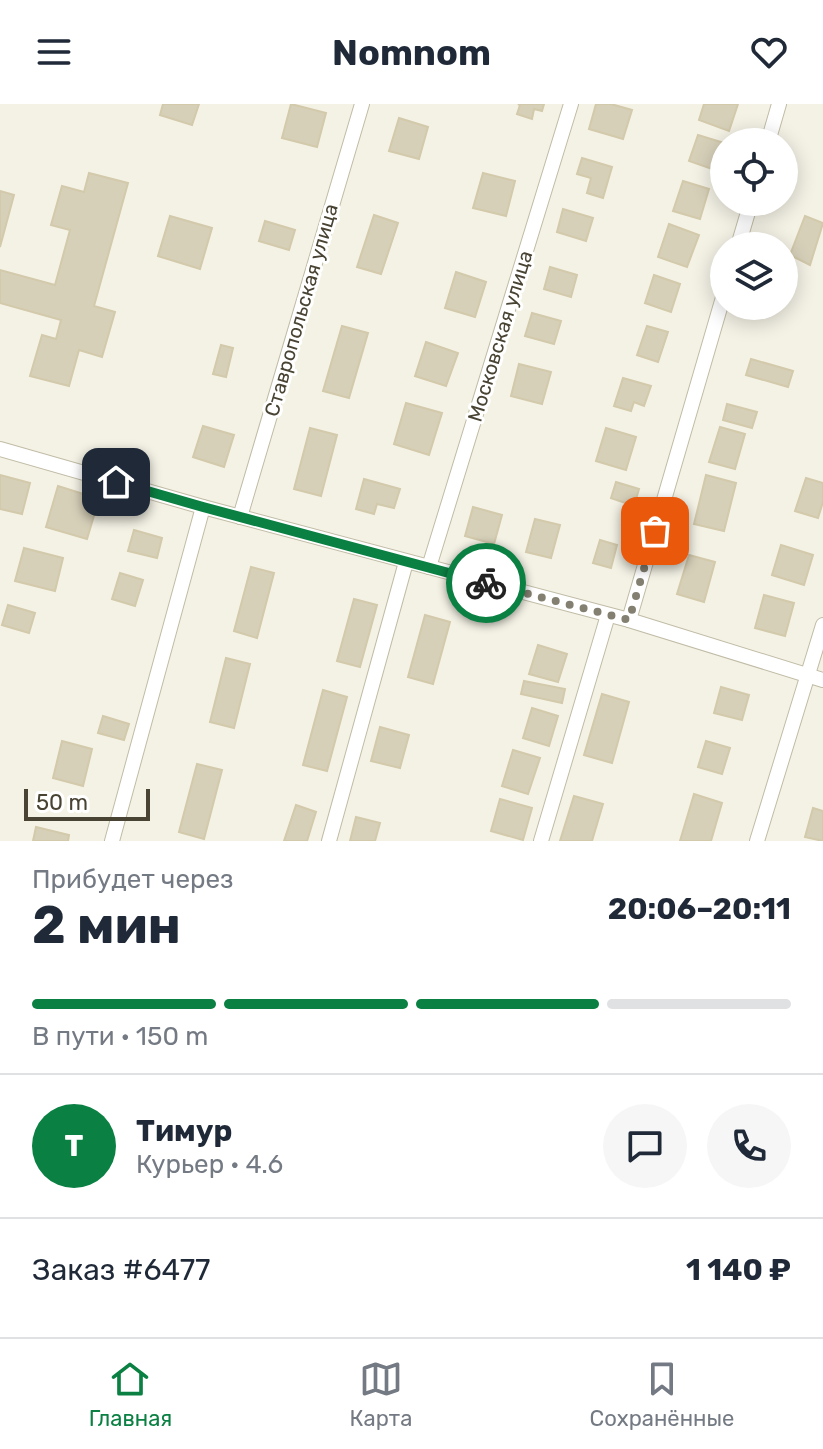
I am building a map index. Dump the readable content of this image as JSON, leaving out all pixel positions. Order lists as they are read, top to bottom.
{
  "streets": {
    "street": ["Ставропольская улица", "Московская улица"]
  },
  "scale_bar": "50 m",
  "page": {
    "header": "Nomnom",
    "scale": "50 m",
    "heading": ["2 мин", "Прибудет через", "20:06–20:11"],
    "panel": [
      "Тимур",
      "Курьер · 4.6",
      "Заказ #6477",
      "1 140 ₽"
    ],
    "bar": "В пути · 150 m",
    "round": "Т",
    "tabs": ["Главная", "Карта", "Сохранённые"]
  }
}
